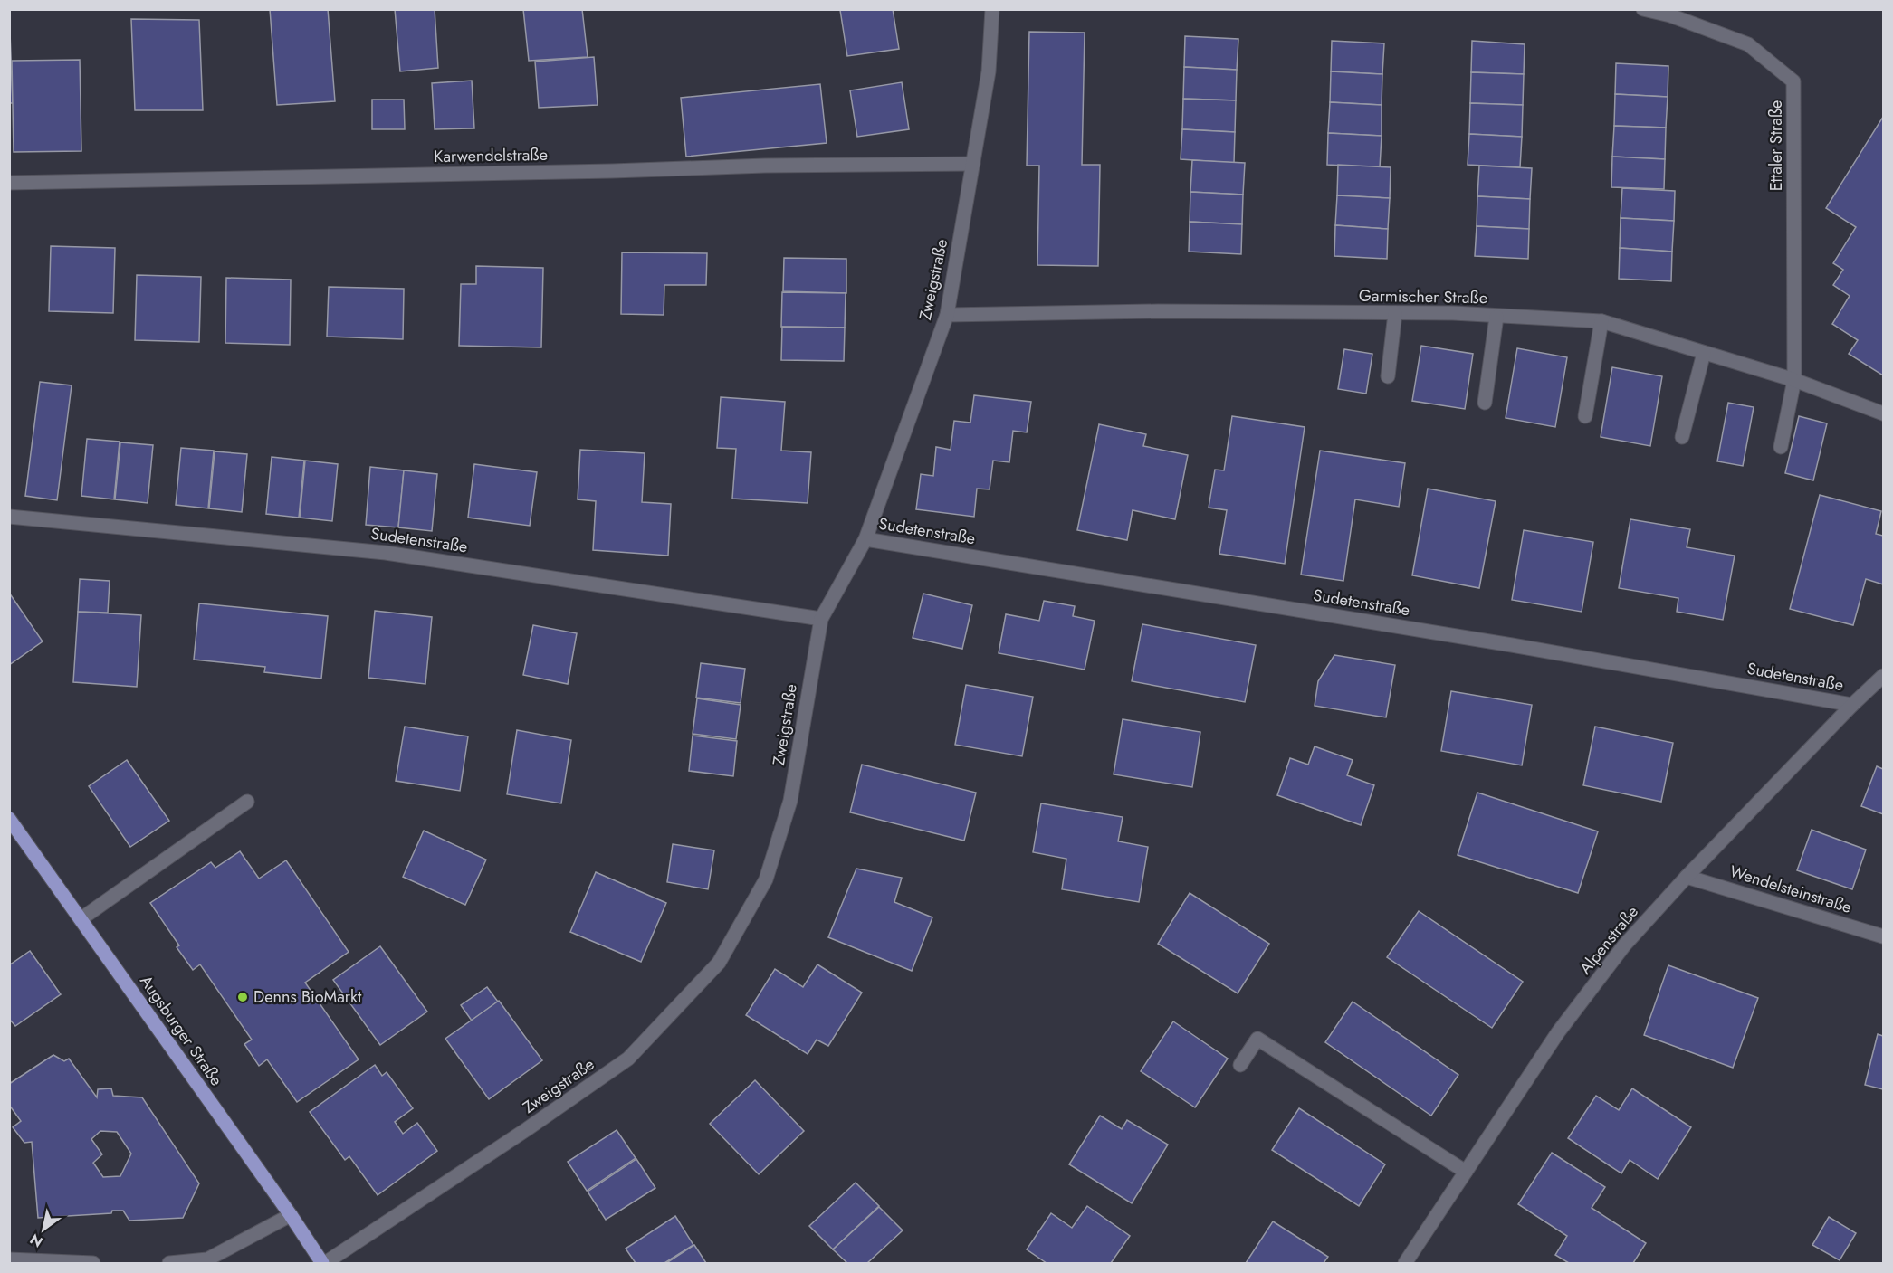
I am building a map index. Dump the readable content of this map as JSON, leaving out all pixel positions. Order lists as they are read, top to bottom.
{
  "streets": {
    "main road": ["Augsburger Straße"],
    "street": [
      "Ettaler Straße",
      "Karwendelstraße",
      "Zweigstraße",
      "Garmischer Straße",
      "Sudetenstraße",
      "Wendelsteinstraße",
      "Alpenstraße"
    ]
  },
  "crossings": [
    ["Ettaler Straße", "Garmischer Straße"],
    ["Karwendelstraße", "Zweigstraße"],
    ["Zweigstraße", "Garmischer Straße"],
    ["Zweigstraße", "Sudetenstraße"],
    ["Zweigstraße", "Augsburger Straße"],
    ["Sudetenstraße", "Alpenstraße"],
    ["Wendelsteinstraße", "Alpenstraße"]
  ],
  "places": ["Denns BioMarkt"],
  "north": "bottom left"
}
